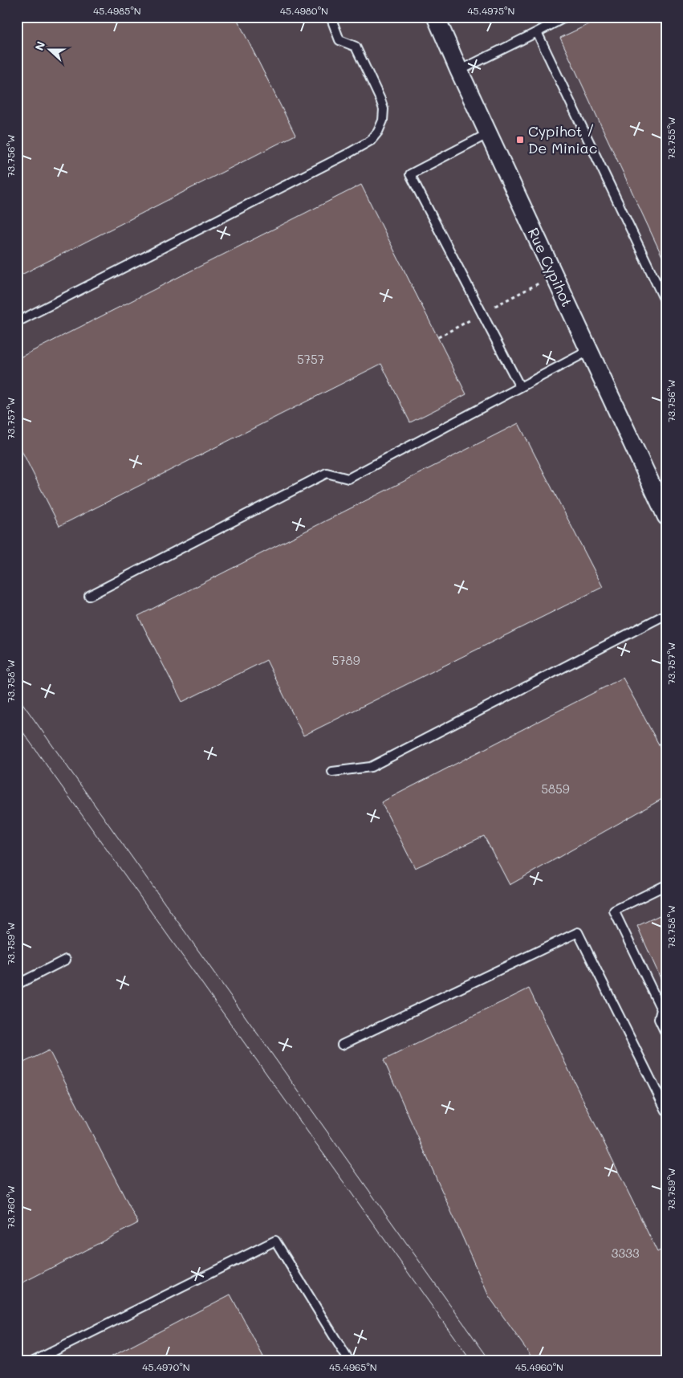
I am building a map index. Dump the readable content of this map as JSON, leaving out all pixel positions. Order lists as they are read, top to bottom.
{
  "streets": {
    "street": ["Rue Cypihot"]
  },
  "places": {
    "transit": ["Cypihot / De Miniac"]
  },
  "house_numbers": [
    "5757",
    "5789",
    "5859",
    "3333"
  ],
  "north": "left",
  "coordinates": [
    "45.4985°N",
    "45.4980°N",
    "45.4975°N",
    "73.755°W",
    "73.756°W",
    "73.757°W",
    "73.758°W",
    "73.759°W",
    "73.760°W",
    "45.4970°N",
    "45.4965°N",
    "45.4960°N"
  ]
}
